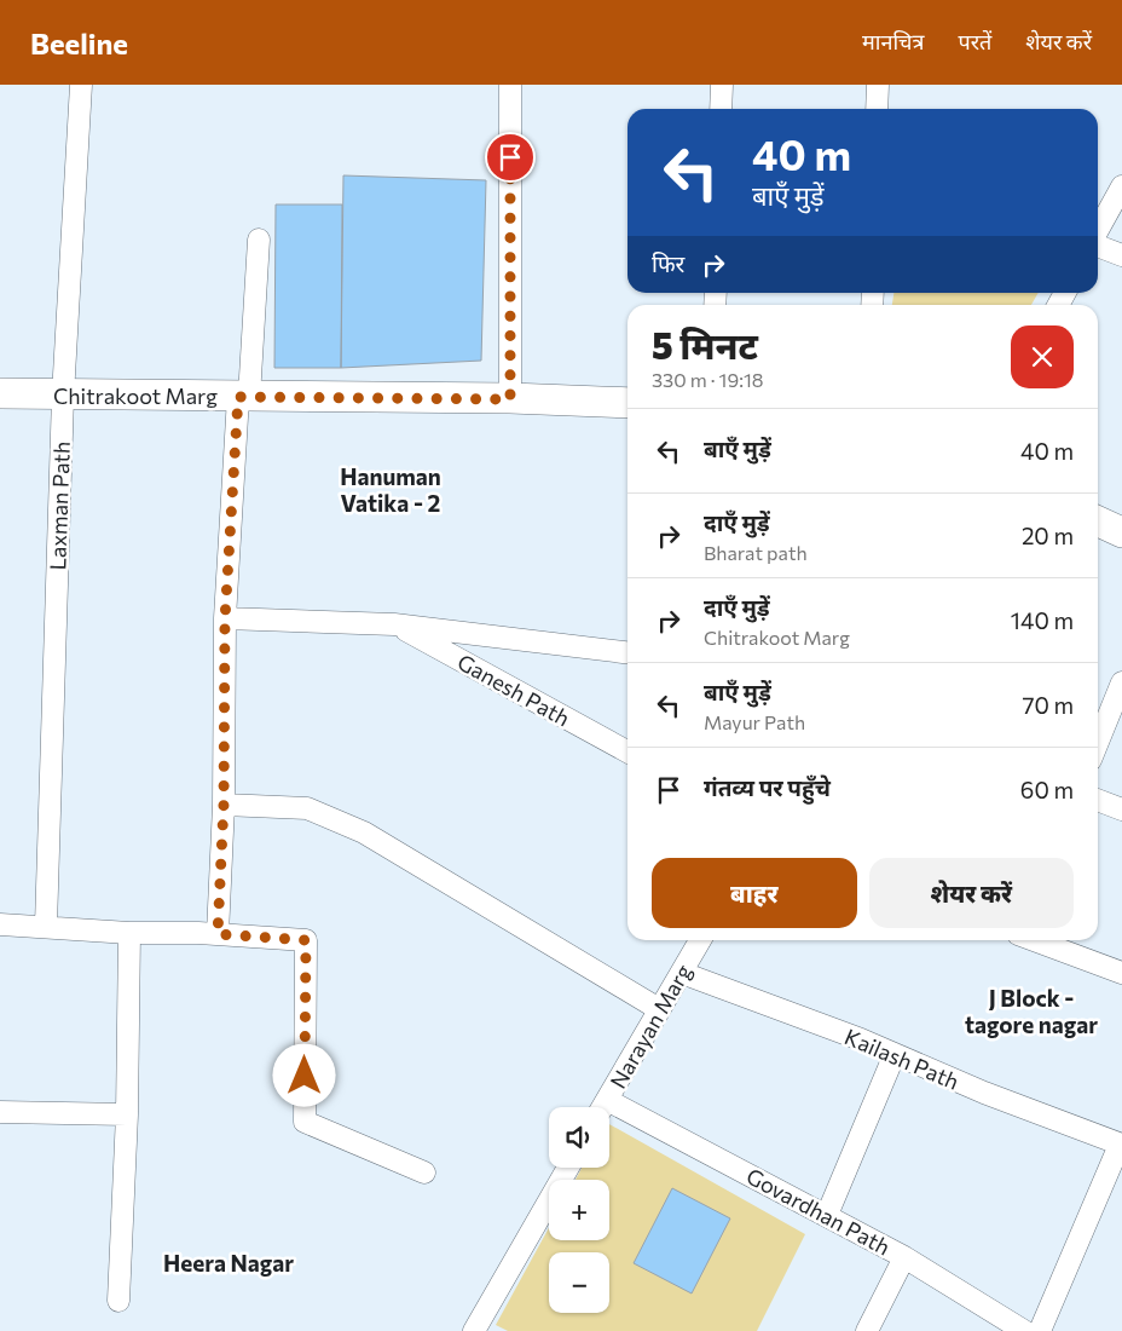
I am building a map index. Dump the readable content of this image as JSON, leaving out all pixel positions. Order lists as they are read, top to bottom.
{
  "streets": {
    "street": [
      "Chitrakoot Marg",
      "Laxman Path",
      "Ganesh Path",
      "Narayan Marg",
      "Kailash Path",
      "Govardhan Path"
    ]
  },
  "crossings": [
    ["Chitrakoot Marg", "Laxman Path"],
    ["Narayan Marg", "Kailash Path"]
  ],
  "districts": ["Hanuman Vatika - 2", "J Block - tagore nagar", "Heera Nagar"],
  "page": {
    "header": "Beeline",
    "nav": ["मानचित्र", "परतें", "शेयर करें"],
    "turn": ["40 m", "बाएँ मुड़ें"],
    "then": "फिर",
    "heading": ["5 मिनट", "330 m · 19:18"],
    "list": [
      {
        "name": "बाएँ मुड़ें",
        "value": "40 m"
      },
      {
        "name": "दाएँ मुड़ें",
        "note": "Bharat path",
        "value": "20 m"
      },
      {
        "name": "दाएँ मुड़ें",
        "note": "Chitrakoot Marg",
        "value": "140 m"
      },
      {
        "name": "बाएँ मुड़ें",
        "note": "Mayur Path",
        "value": "70 m"
      },
      {
        "name": "गंतव्य पर पहुँचे",
        "value": "60 m"
      }
    ],
    "buttons": ["बाहर", "शेयर करें"],
    "map_buttons": ["+", "−"]
  }
}
